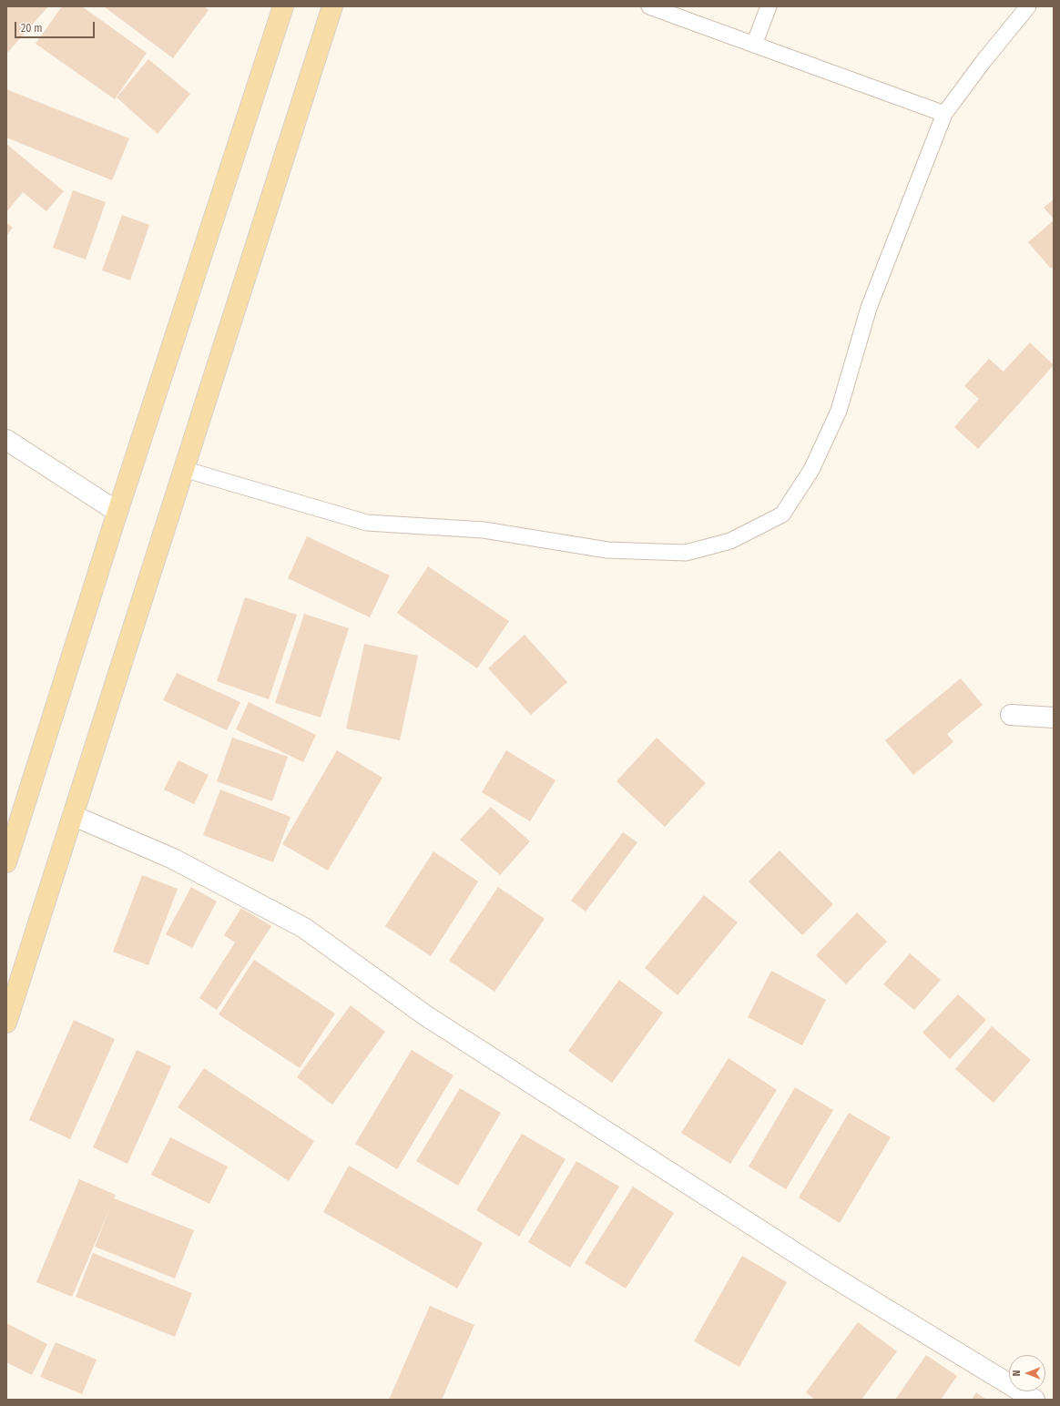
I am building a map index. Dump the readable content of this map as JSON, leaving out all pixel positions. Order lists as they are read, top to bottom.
{
  "scale_bar": "20 m",
  "north": "left"
}
